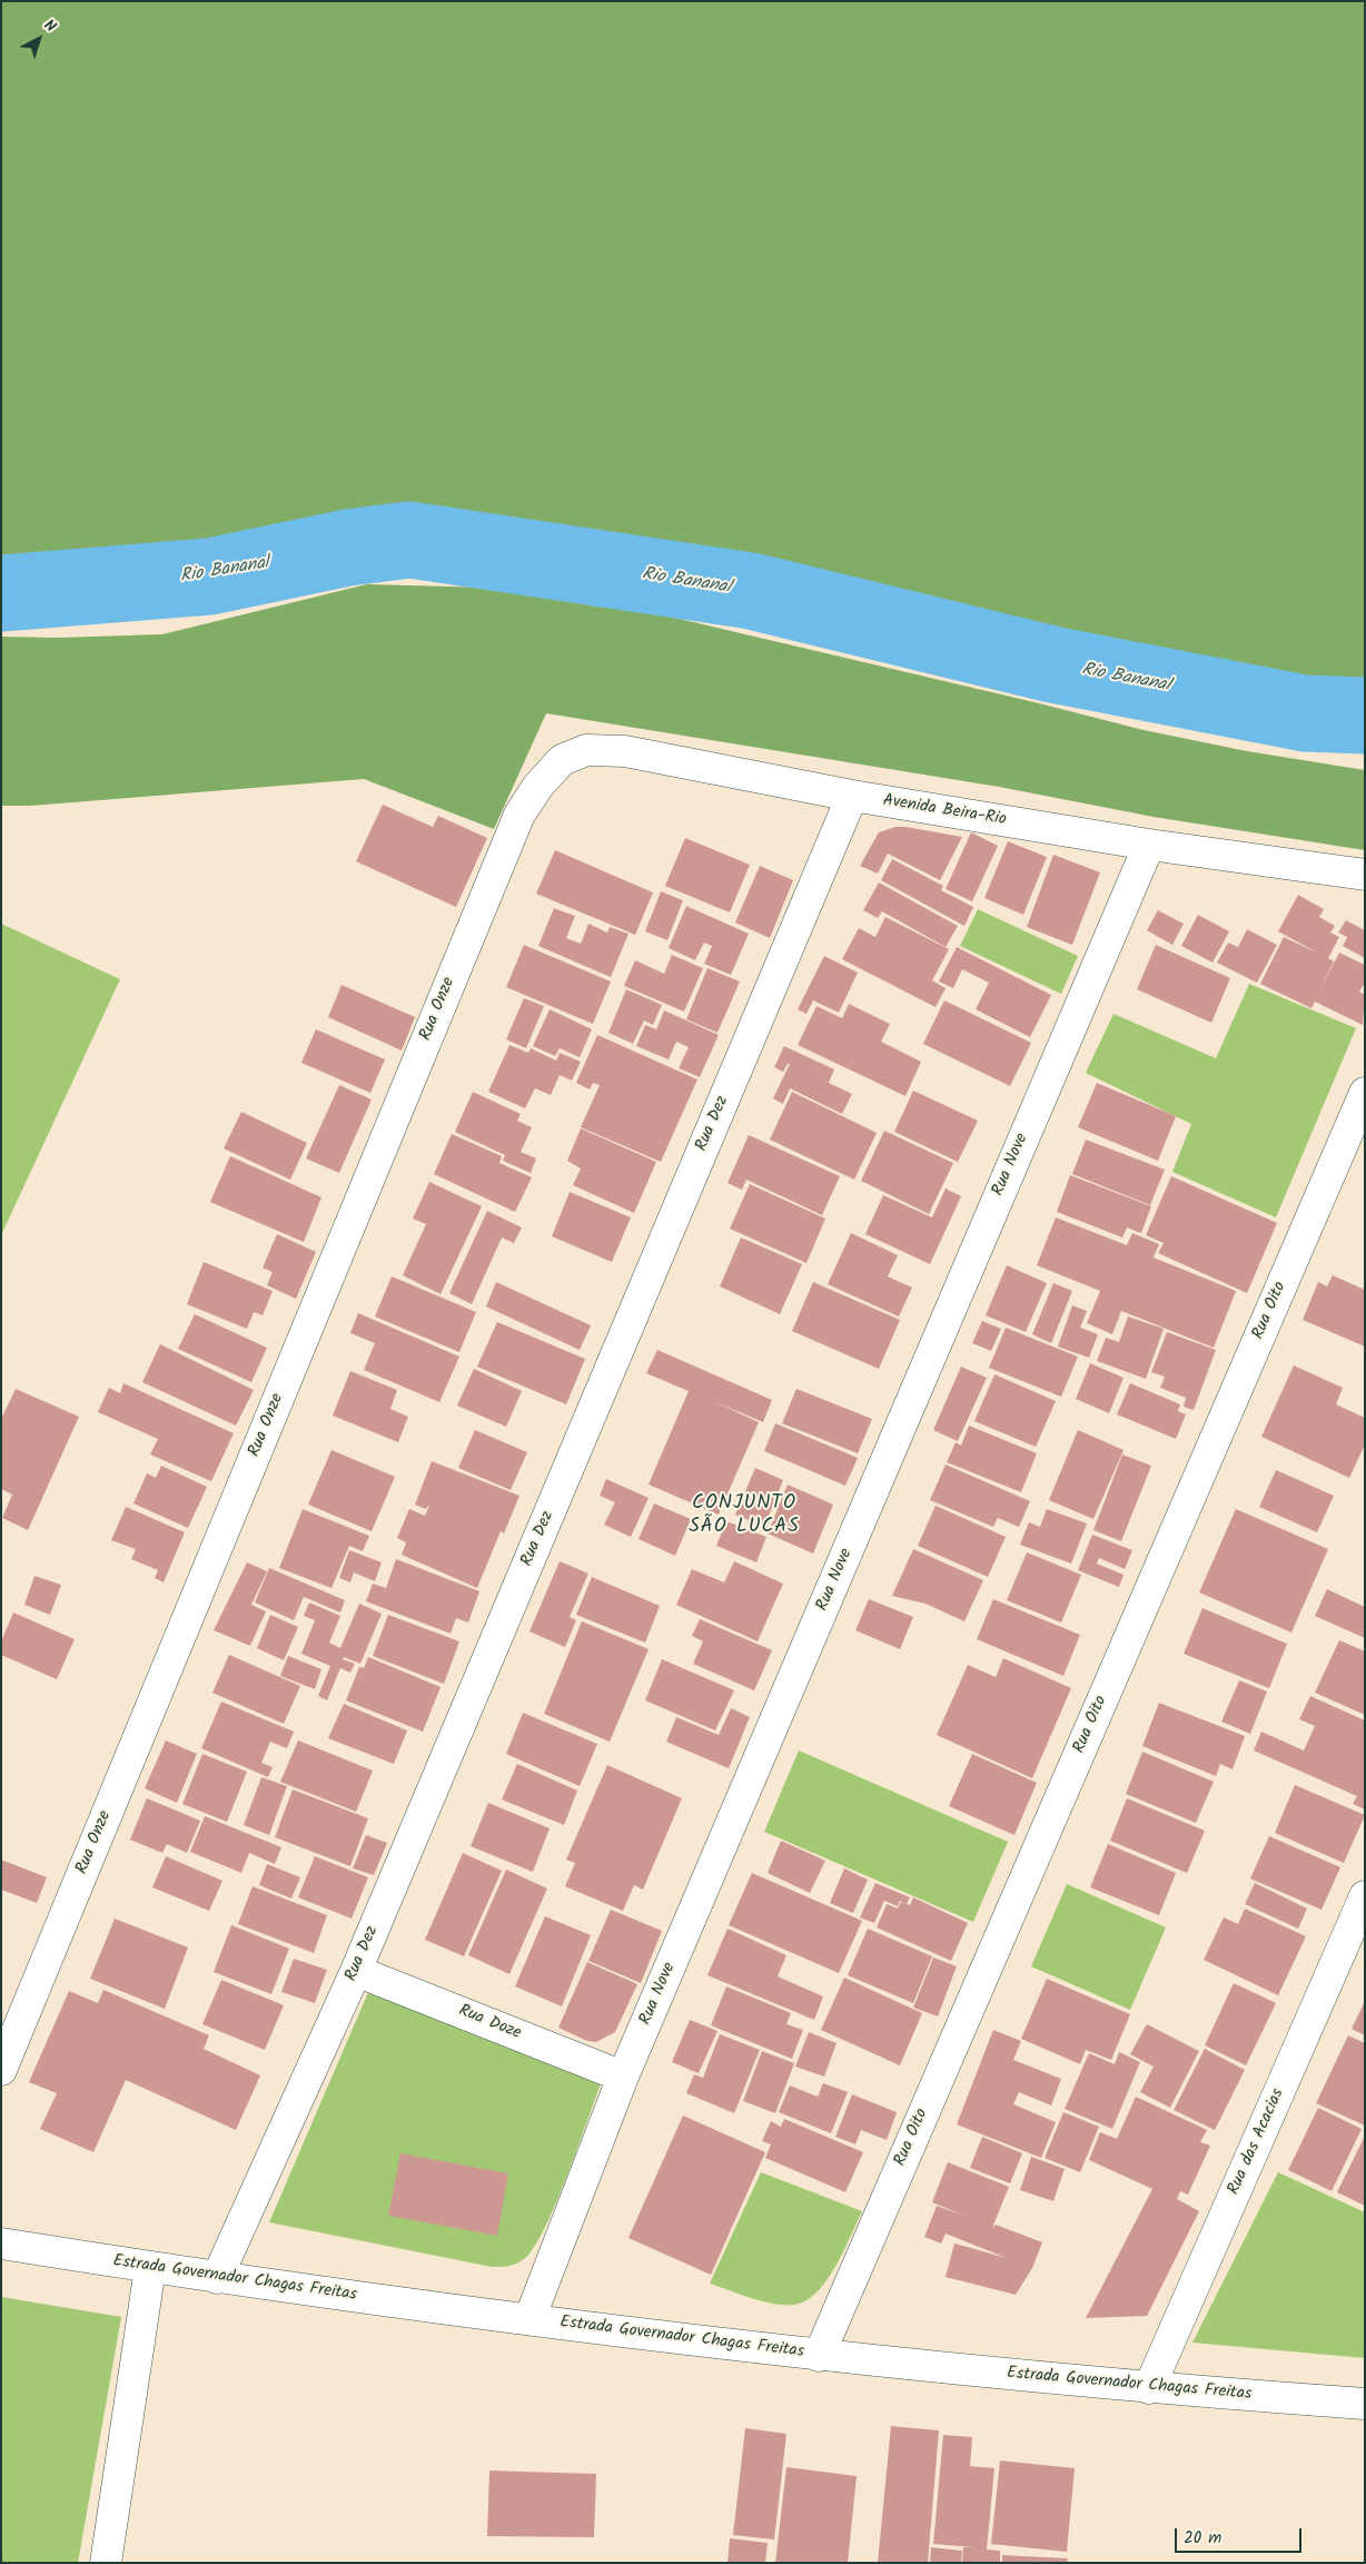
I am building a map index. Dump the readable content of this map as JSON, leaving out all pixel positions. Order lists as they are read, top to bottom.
{
  "streets": {
    "street": [
      "Avenida Beira-Rio",
      "Rua Onze",
      "Rua Dez",
      "Rua Nove",
      "Rua Oito",
      "Rua Doze",
      "Rua das Acacias",
      "Estrada Governador Chagas Freitas"
    ]
  },
  "crossings": [
    ["Avenida Beira-Rio", "Rua Onze"],
    ["Avenida Beira-Rio", "Rua Dez"],
    ["Avenida Beira-Rio", "Rua Nove"],
    ["Rua Dez", "Rua Doze"],
    ["Rua Dez", "Estrada Governador Chagas Freitas"],
    ["Rua Nove", "Rua Doze"],
    ["Rua Nove", "Estrada Governador Chagas Freitas"],
    ["Rua Oito", "Estrada Governador Chagas Freitas"],
    ["Rua das Acacias", "Estrada Governador Chagas Freitas"]
  ],
  "districts": ["CONJUNTO SÃO LUCAS"],
  "water": ["Rio Bananal"],
  "scale_bar": "20 m",
  "north": "top right"
}
